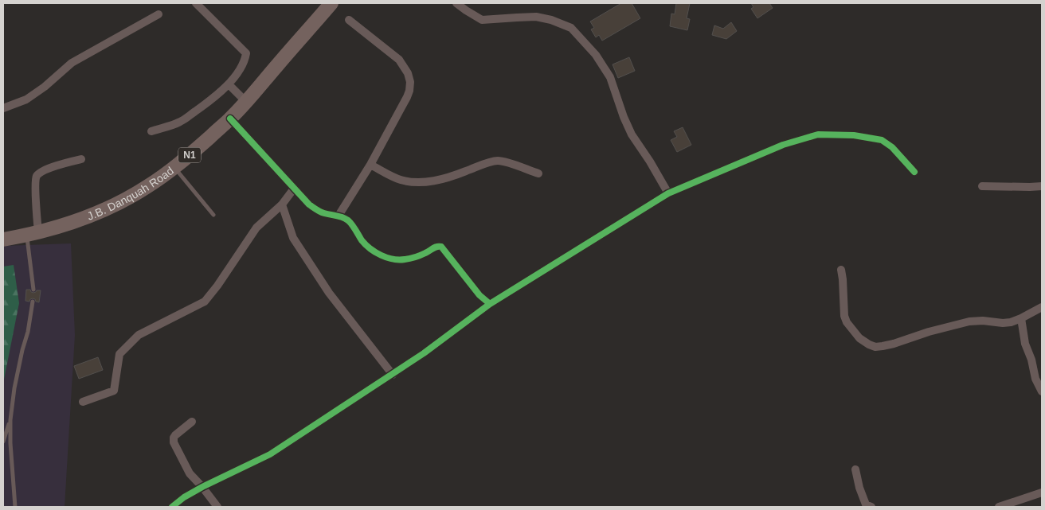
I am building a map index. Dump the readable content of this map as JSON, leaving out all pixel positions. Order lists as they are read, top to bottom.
{
  "streets": {
    "highway": ["N1", "J.B. Danquah Road"]
  }
}
